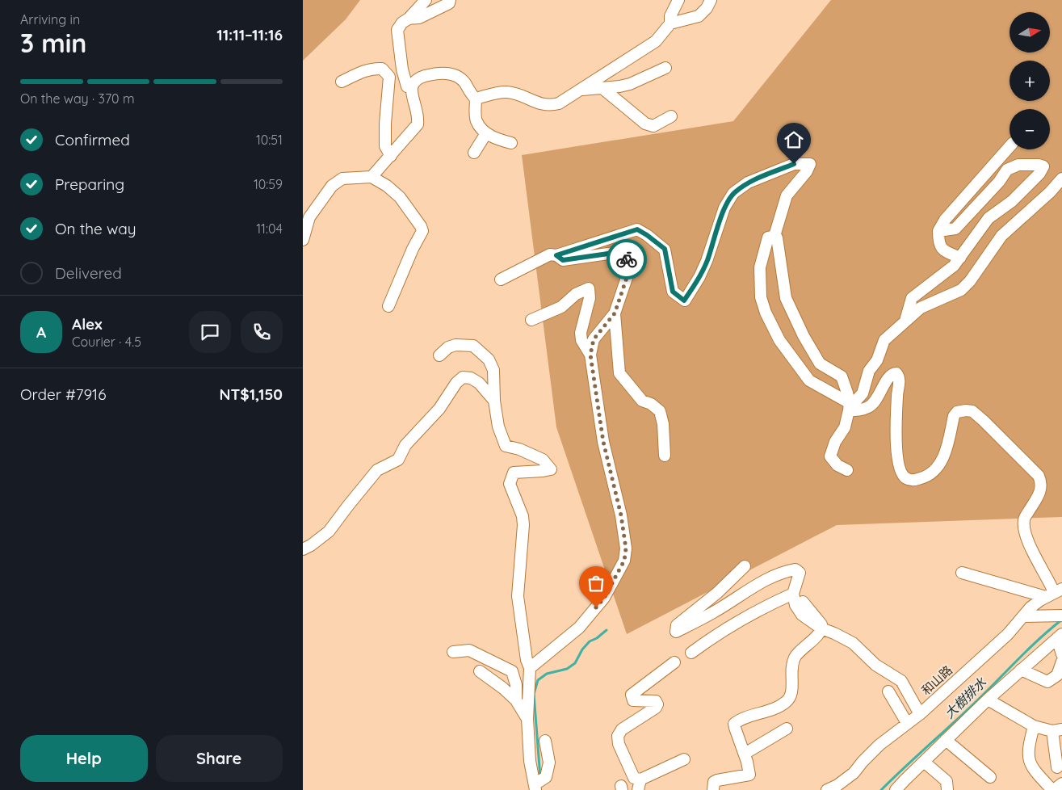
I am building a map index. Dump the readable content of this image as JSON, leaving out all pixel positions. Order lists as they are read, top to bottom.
{
  "streets": {
    "street": ["和山路"]
  },
  "water": ["大樹排水"],
  "north": "right",
  "page": {
    "heading": ["3 min", "Arriving in", "11:11–11:16"],
    "panel": [
      "Alex",
      "Courier · 4.5",
      "Order #7916",
      "NT$1,150"
    ],
    "map_buttons": ["+", "−"],
    "bar": "On the way · 370 m",
    "list": [
      ["Confirmed", "10:51"],
      ["Preparing", "10:59"],
      ["On the way", "11:04"],
      "Delivered"
    ],
    "round": "A",
    "buttons": ["Help", "Share"]
  }
}
